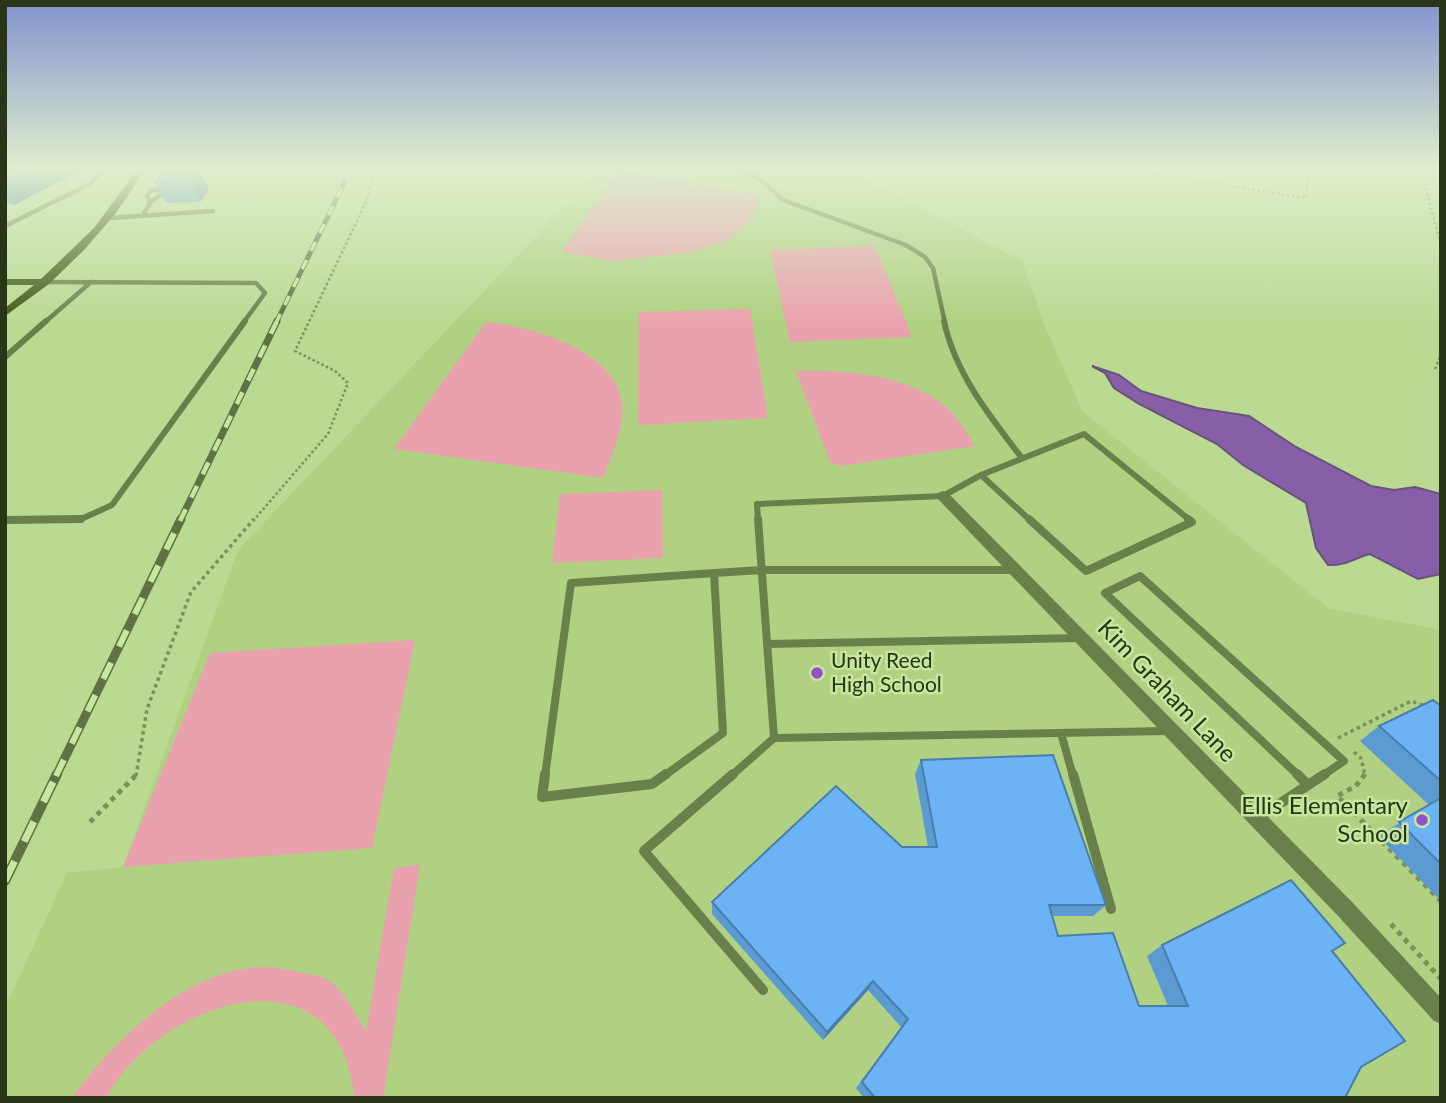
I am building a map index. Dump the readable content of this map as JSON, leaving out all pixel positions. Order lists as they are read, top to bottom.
{
  "streets": {
    "street": ["Kim Graham Lane"]
  },
  "places": ["Unity Reed High School", "Ellis Elementary School"]
}
